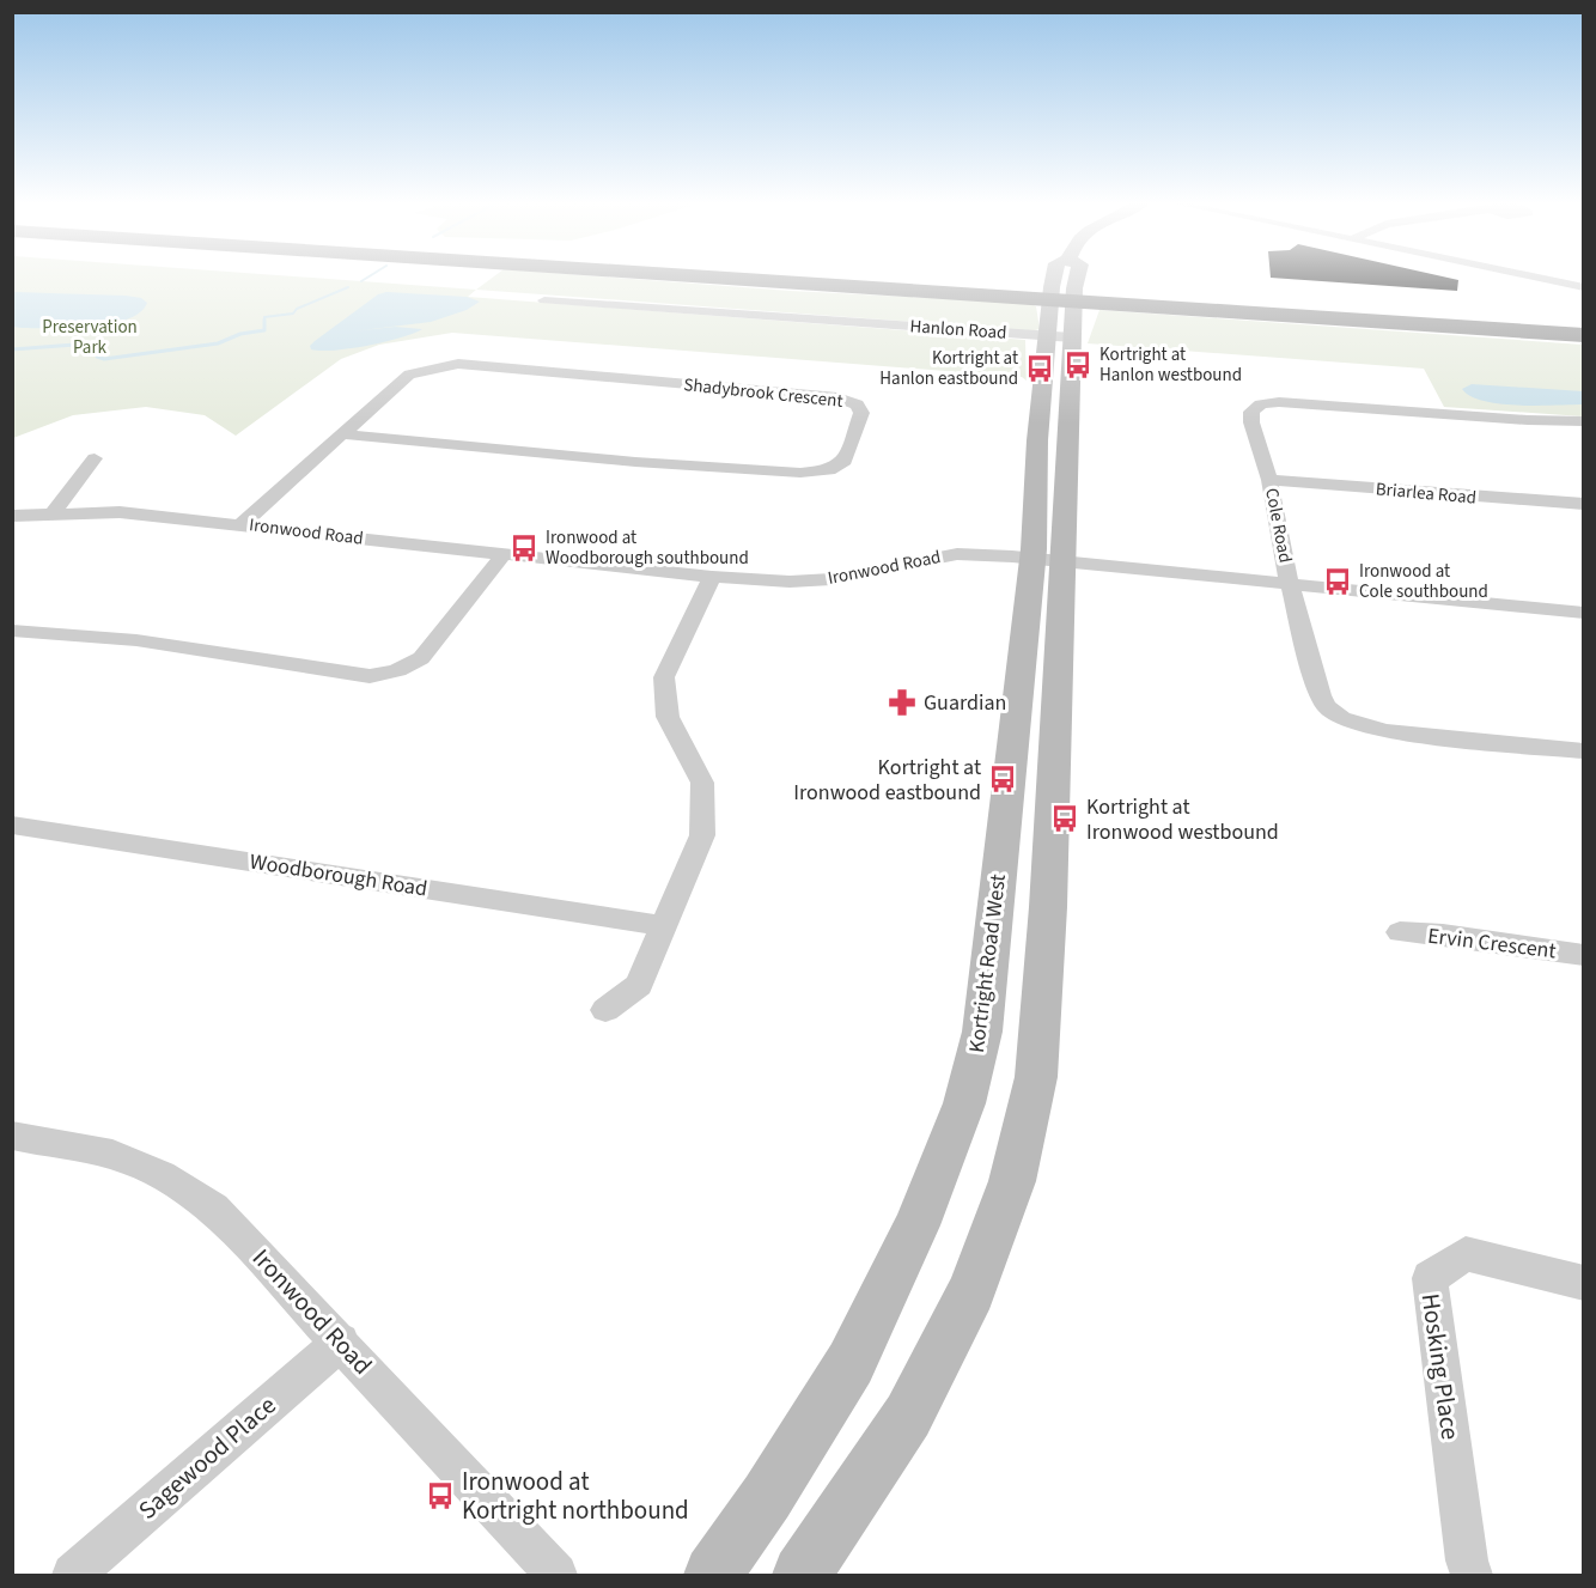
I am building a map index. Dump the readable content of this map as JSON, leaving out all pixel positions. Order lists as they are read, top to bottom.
{
  "streets": {
    "street": [
      "Hanlon Road",
      "Shadybrook Crescent",
      "Briarlea Road",
      "Cole Road",
      "Ironwood Road",
      "Woodborough Road",
      "Ervin Crescent",
      "Kortright Road West",
      "Hosking Place",
      "Sagewood Place"
    ]
  },
  "crossings": [
    ["Hanlon Road", "Kortright Road West"],
    ["Shadybrook Crescent", "Ironwood Road"],
    ["Briarlea Road", "Cole Road"],
    ["Cole Road", "Ironwood Road"],
    ["Ironwood Road", "Kortright Road West"],
    ["Ironwood Road", "Sagewood Place"]
  ],
  "parks": ["Preservation Park"],
  "places": {
    "bus stop": [
      "Kortright at Hanlon westbound",
      "Kortright at Hanlon eastbound",
      "Ironwood at Woodborough southbound",
      "Ironwood at Cole southbound",
      "Kortright at Ironwood eastbound",
      "Kortright at Ironwood westbound",
      "Ironwood at Kortright northbound"
    ],
    "pharmacy": ["Guardian"]
  }
}
